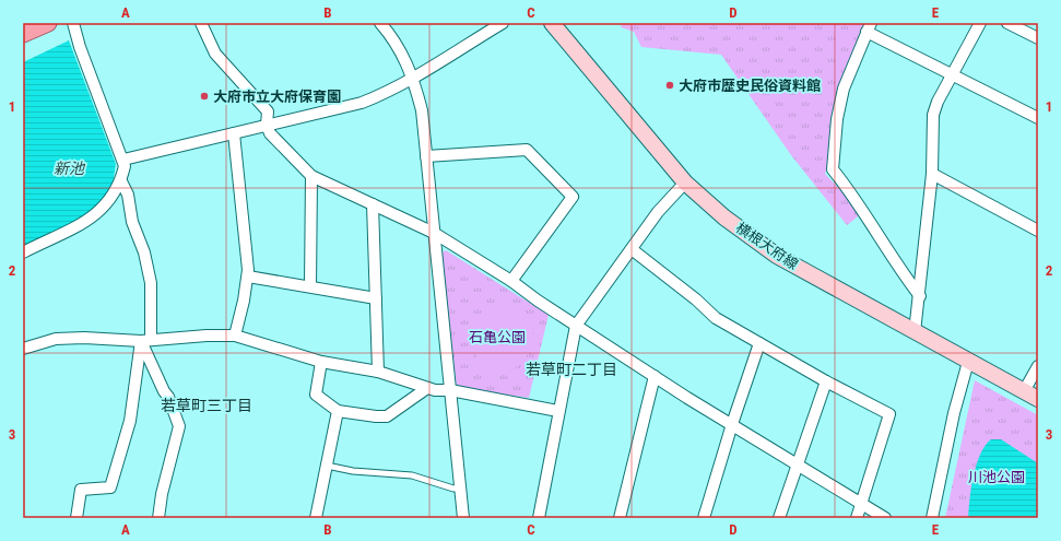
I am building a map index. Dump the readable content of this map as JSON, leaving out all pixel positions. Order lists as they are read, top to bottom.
{
  "streets": {
    "main road": ["横根大府線"]
  },
  "districts": ["若草町二丁目", "若草町三丁目"],
  "water": ["新池"],
  "parks": ["石亀公園", "川池公園"],
  "places": ["大府市歴史民俗資料館", "大府市立大府保育園"],
  "grid": {
    "columns": [
      "A",
      "B",
      "C",
      "D",
      "E"
    ],
    "rows": ["1", "2", "3"]
  }
}
